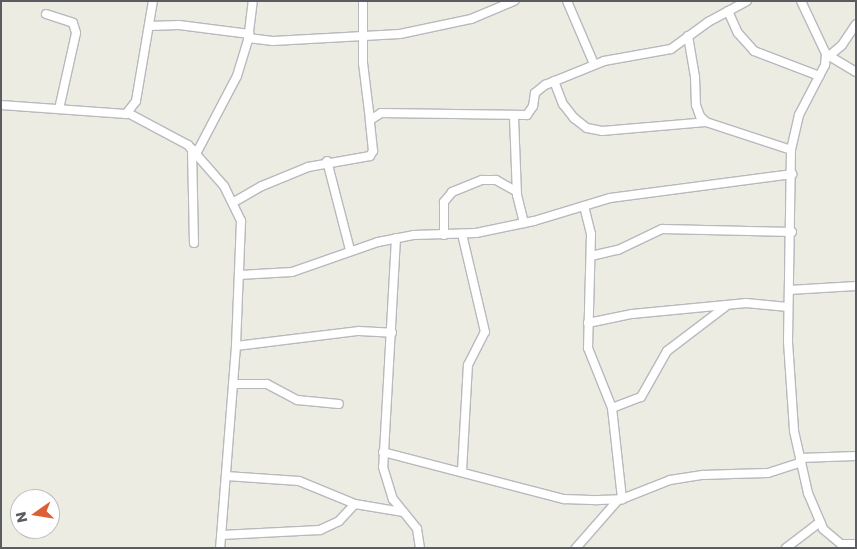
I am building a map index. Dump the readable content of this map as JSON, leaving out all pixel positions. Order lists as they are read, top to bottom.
{
  "north": "left"
}
